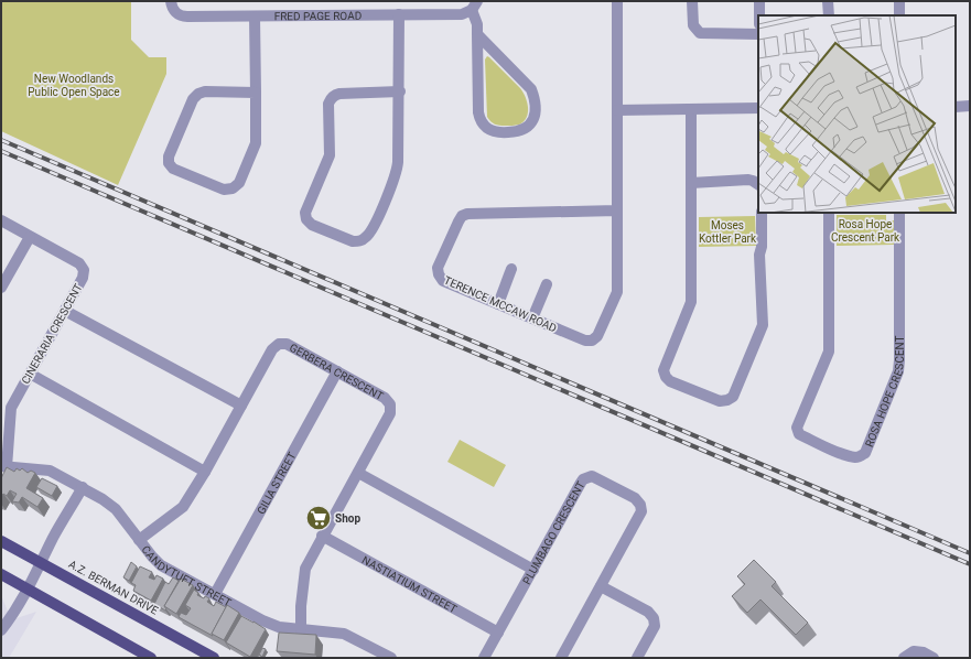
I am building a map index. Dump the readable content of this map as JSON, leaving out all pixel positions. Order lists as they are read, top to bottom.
{
  "streets": {
    "main road": ["A.Z. BERMAN DRIVE"],
    "street": [
      "FRED PAGE ROAD",
      "TERENCE MCCAW ROAD",
      "CINERARIA CRESCENT",
      "GERBERA CRESCENT",
      "ROSA HOPE CRESCENT",
      "GILIA STREET",
      "PLUMBAGO CRESCENT",
      "CANDYTUFT STREET",
      "NASTIATIUM STREET"
    ]
  },
  "crossings": [
    ["CINERARIA CRESCENT", "CANDYTUFT STREET"],
    ["GERBERA CRESCENT", "GILIA STREET"],
    ["GERBERA CRESCENT", "CANDYTUFT STREET"],
    ["GERBERA CRESCENT", "NASTIATIUM STREET"],
    ["GILIA STREET", "CANDYTUFT STREET"],
    ["PLUMBAGO CRESCENT", "NASTIATIUM STREET"]
  ],
  "parks": ["New Woodlands Public Open Space", "Rosa Hope Crescent Park", "Moses Kottler Park"],
  "places": {
    "supermarket": ["Shop"]
  }
}
